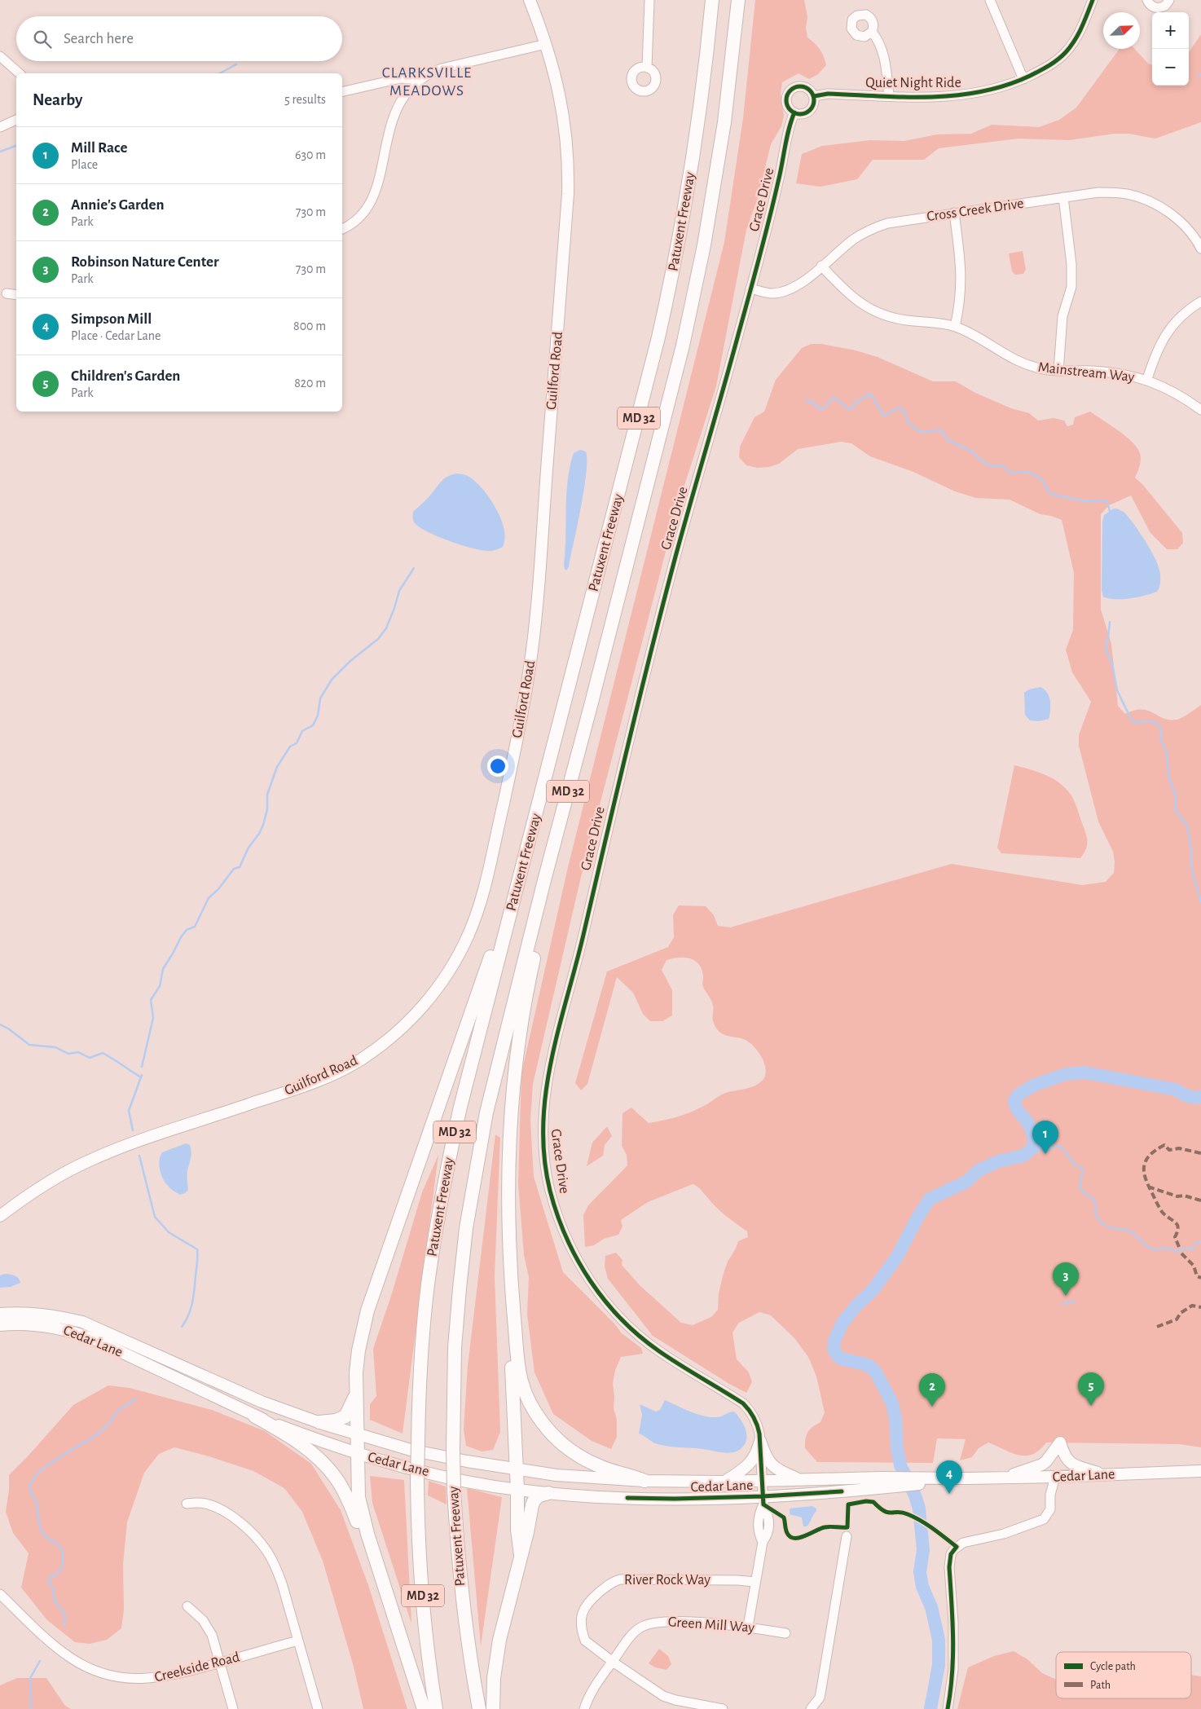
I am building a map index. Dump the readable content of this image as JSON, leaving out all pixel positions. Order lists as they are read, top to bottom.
{
  "streets": {
    "highway": ["Patuxent Freeway", "MD 32"],
    "main road": ["Guilford Road", "Cedar Lane"],
    "street": [
      "Quiet Night Ride",
      "Grace Drive",
      "Cross Creek Drive",
      "Mainstream Way",
      "River Rock Way",
      "Green Mill Way",
      "Creekside Road"
    ]
  },
  "crossings": [
    ["Quiet Night Ride", "Grace Drive"],
    ["Grace Drive", "Cross Creek Drive"],
    ["Grace Drive", "Cedar Lane"],
    ["Grace Drive", "River Rock Way"],
    ["Cross Creek Drive", "Mainstream Way"],
    ["River Rock Way", "Green Mill Way"]
  ],
  "districts": ["CLARKSVILLE MEADOWS"],
  "legend": ["Cycle path", "Path"],
  "north": "top right",
  "page": {
    "map_buttons": ["+", "−"],
    "search": "Search here",
    "heading": ["Nearby", "5 results"],
    "list": [
      {
        "mark": "1",
        "name": "Mill Race",
        "note": "Place",
        "value": "630 m"
      },
      {
        "mark": "2",
        "name": "Annie's Garden",
        "note": "Park",
        "value": "730 m"
      },
      {
        "mark": "3",
        "name": "Robinson Nature Center",
        "note": "Park",
        "value": "730 m"
      },
      {
        "mark": "4",
        "name": "Simpson Mill",
        "note": "Place · Cedar Lane",
        "value": "800 m"
      },
      {
        "mark": "5",
        "name": "Children's Garden",
        "note": "Park",
        "value": "820 m"
      }
    ],
    "pins": [
      "1",
      "3",
      "5",
      "2",
      "4"
    ]
  }
}
